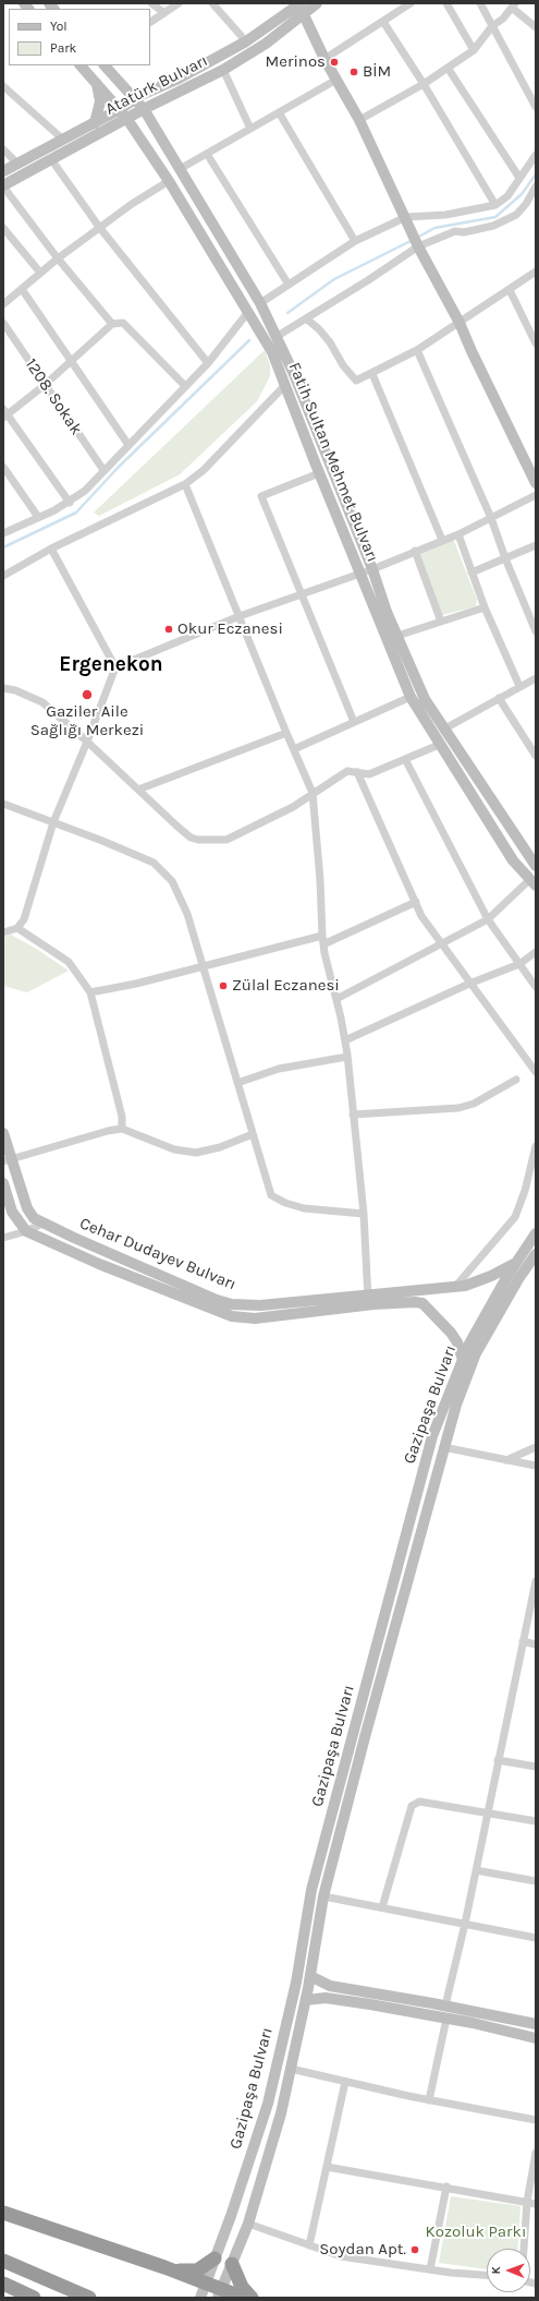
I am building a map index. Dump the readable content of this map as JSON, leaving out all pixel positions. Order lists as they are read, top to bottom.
{
  "streets": {
    "street": [
      "Atatürk Bulvarı",
      "1208. Sokak",
      "Fatih Sultan Mehmet Bulvarı",
      "Cehar Dudayev Bulvarı",
      "Gazipaşa Bulvarı"
    ]
  },
  "crossings": [
    ["Atatürk Bulvarı", "Fatih Sultan Mehmet Bulvarı"],
    ["Cehar Dudayev Bulvarı", "Gazipaşa Bulvarı"]
  ],
  "districts": ["Ergenekon"],
  "parks": ["Kozoluk Parkı"],
  "places": [
    "Merinos",
    "BİM",
    "Okur Eczanesi",
    "Gaziler Aile Sağlığı Merkezi",
    "Zülal Eczanesi",
    "Soydan Apt."
  ],
  "legend": ["Yol", "Park"],
  "north": "left"
}
